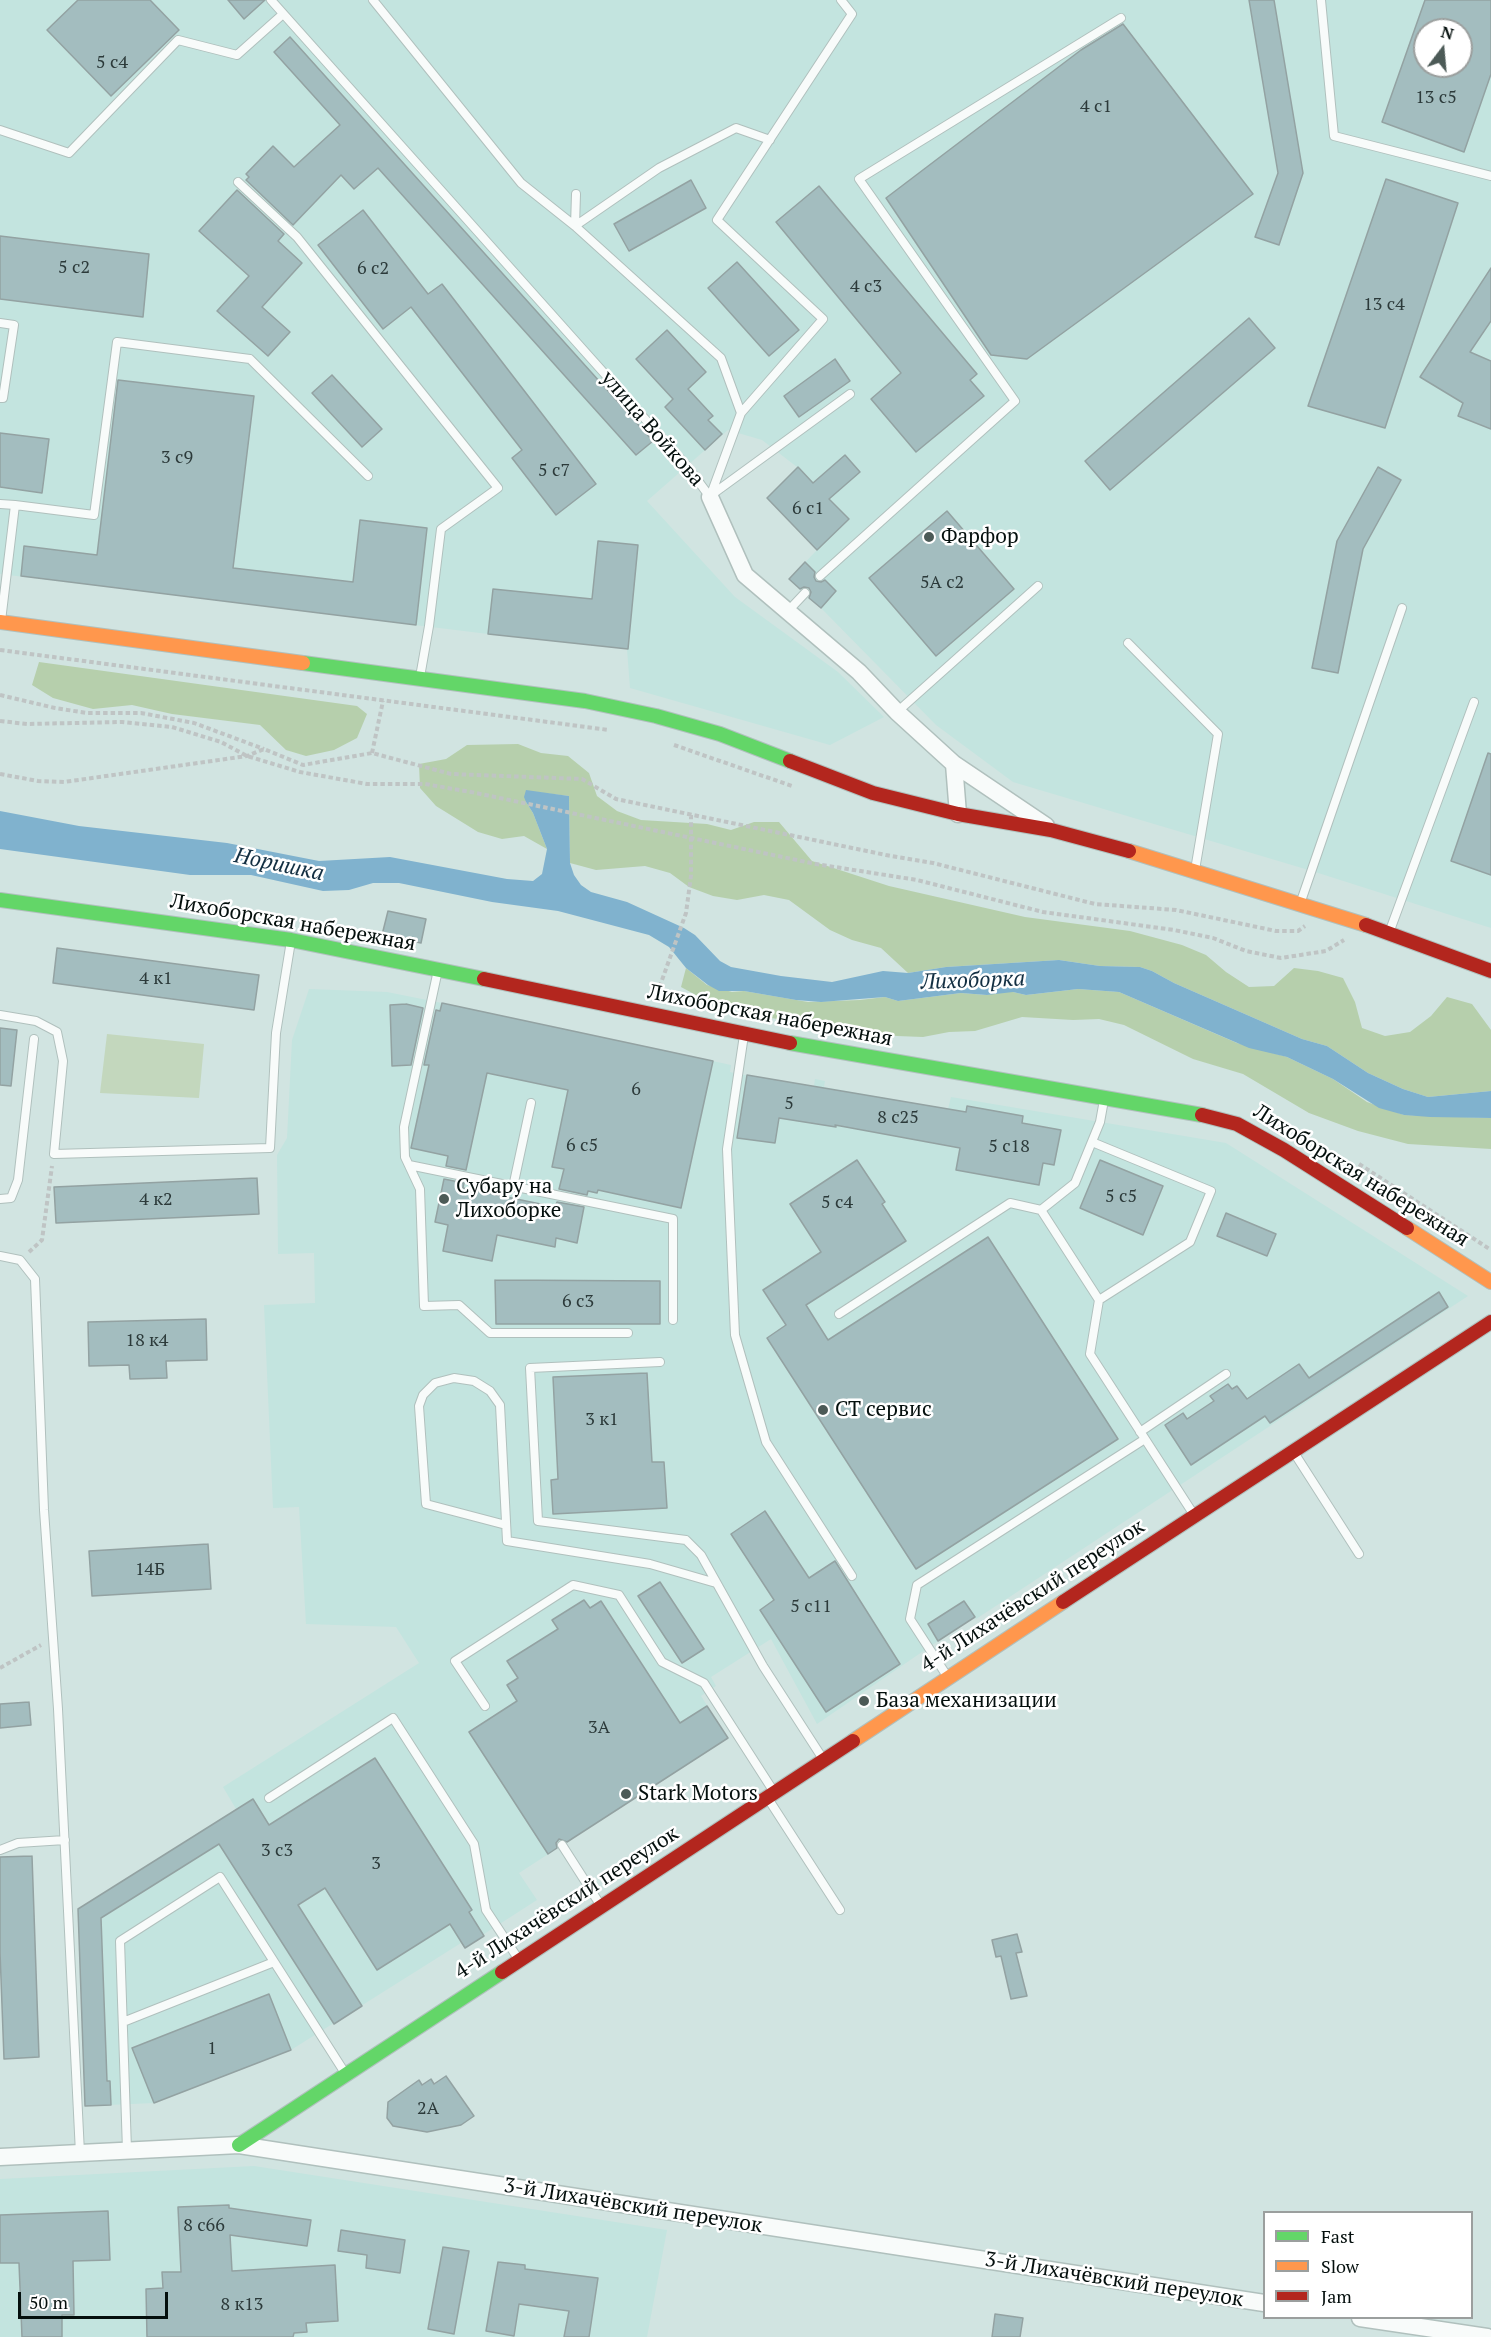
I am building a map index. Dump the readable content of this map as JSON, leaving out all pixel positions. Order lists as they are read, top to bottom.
{
  "streets": {
    "street": [
      "улица Войкова",
      "Лихоборская набережная",
      "4-й Лихачёвский переулок",
      "3-й Лихачёвский переулок"
    ]
  },
  "crossings": [
    ["4-й Лихачёвский переулок", "3-й Лихачёвский переулок"]
  ],
  "water": ["Норишка", "Лихоборка"],
  "places": [
    "Фарфор",
    "Субару на Лихоборке",
    "СТ сервис",
    "База механизации",
    "Stark Motors"
  ],
  "house_numbers": [
    "5 с4",
    "13 с5",
    "4 с1",
    "5 с2",
    "6 с2",
    "4 с3",
    "13 с4",
    "3 с9",
    "5 с7",
    "6 с1",
    "5А с2",
    "4 к1",
    "6",
    "5",
    "8 с25",
    "6 с5",
    "5 с18",
    "5 с5",
    "4 к2",
    "5 с4",
    "6 с3",
    "18 к4",
    "3 к1",
    "14Б",
    "5 с11",
    "3А",
    "3 с3",
    "3",
    "1",
    "2А",
    "8 с66",
    "8 к13"
  ],
  "legend": ["Fast", "Slow", "Jam"],
  "scale_bar": "50 m",
  "north": "top"
}
